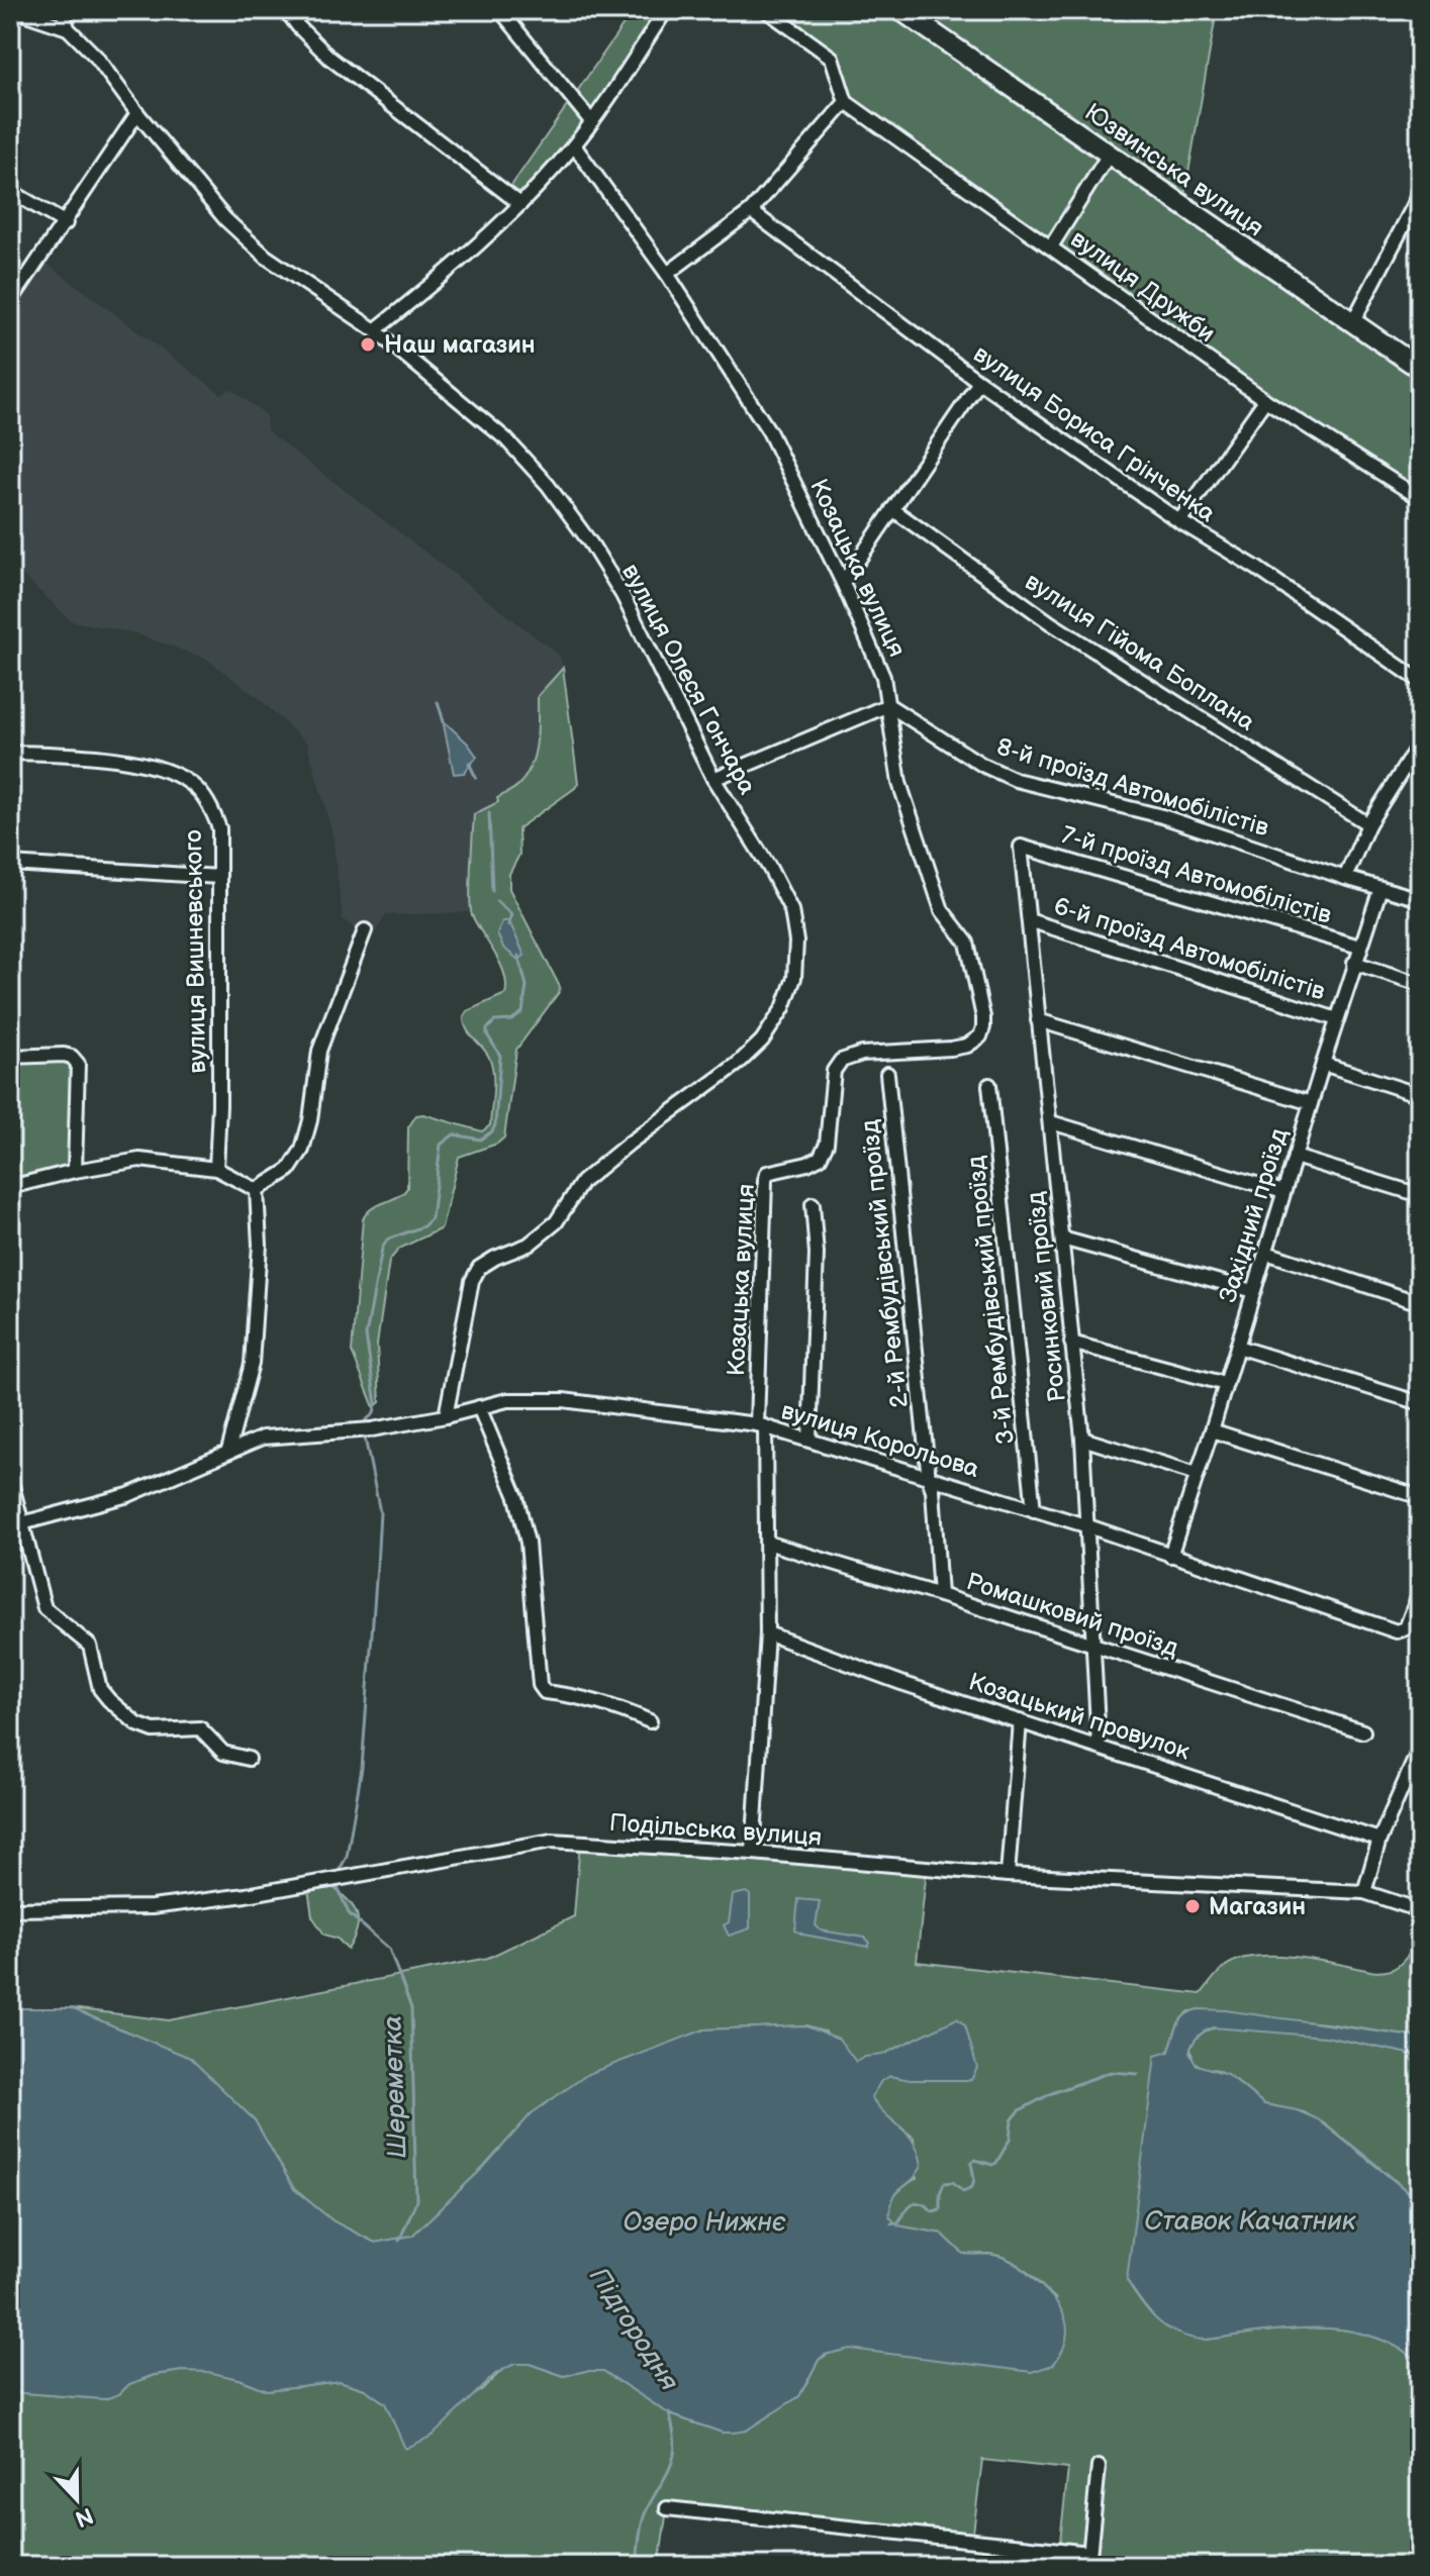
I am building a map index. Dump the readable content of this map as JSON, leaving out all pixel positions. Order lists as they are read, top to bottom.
{
  "streets": {
    "main road": ["Юзвинська вулиця"],
    "street": [
      "вулиця Дружби",
      "вулиця Бориса Грінченка",
      "Козацька вулиця",
      "вулиця Гійома Боплана",
      "вулиця Олеся Гончара",
      "8-й проїзд Автомобілістів",
      "7-й проїзд Автомобілістів",
      "6-й проїзд Автомобілістів",
      "вулиця Вишневського",
      "Західний проїзд",
      "2-й Рембудівський проїзд",
      "Росинковий проїзд",
      "3-й Рембудівський проїзд",
      "вулиця Корольова",
      "Ромашковий проїзд",
      "Козацький провулок",
      "Подільська вулиця"
    ]
  },
  "crossings": [
    ["Козацька вулиця", "8-й проїзд Автомобілістів"],
    ["Козацька вулиця", "вулиця Корольова"],
    ["Козацька вулиця", "Ромашковий проїзд"],
    ["Козацька вулиця", "Козацький провулок"],
    ["Козацька вулиця", "Подільська вулиця"],
    ["вулиця Олеся Гончара", "вулиця Корольова"],
    ["8-й проїзд Автомобілістів", "Західний проїзд"],
    ["7-й проїзд Автомобілістів", "Західний проїзд"],
    ["7-й проїзд Автомобілістів", "Росинковий проїзд"],
    ["6-й проїзд Автомобілістів", "Західний проїзд"],
    ["6-й проїзд Автомобілістів", "Росинковий проїзд"],
    ["Західний проїзд", "вулиця Корольова"],
    ["2-й Рембудівський проїзд", "вулиця Корольова"],
    ["2-й Рембудівський проїзд", "Ромашковий проїзд"],
    ["Росинковий проїзд", "вулиця Корольова"],
    ["Росинковий проїзд", "Ромашковий проїзд"],
    ["Росинковий проїзд", "Козацький провулок"],
    ["3-й Рембудівський проїзд", "вулиця Корольова"]
  ],
  "water": [
    "Шереметка",
    "Ставок Качатник",
    "Озеро Нижнє",
    "Підгородня"
  ],
  "places": ["Наш магазин", "Магазин"],
  "north": "bottom"
}
